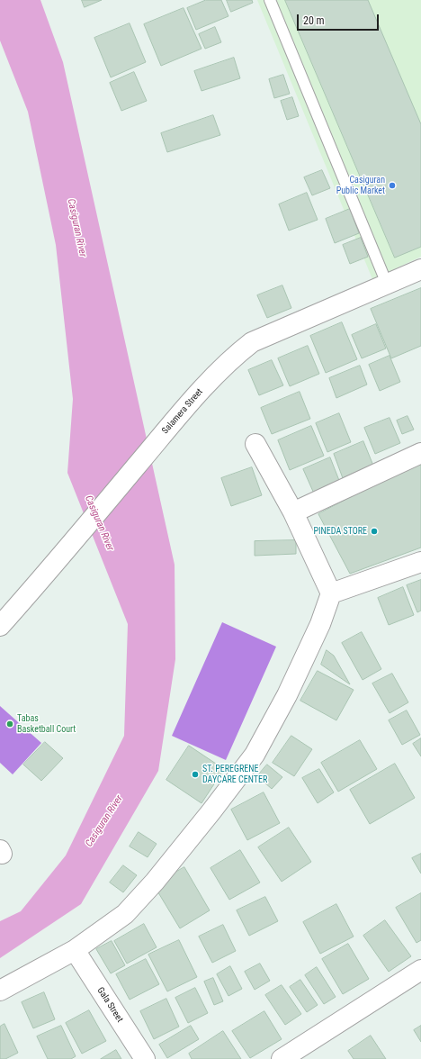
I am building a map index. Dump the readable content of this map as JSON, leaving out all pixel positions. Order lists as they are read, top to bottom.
{
  "streets": {
    "street": ["Salamera Street", "Gala Street"]
  },
  "water": ["Casiguran River"],
  "places": [
    "Casiguran Public Market",
    "PINEDA STORE",
    "Tabas Basketball Court",
    "ST. PEREGRENE DAYCARE CENTER"
  ],
  "scale_bar": "20 m"
}
